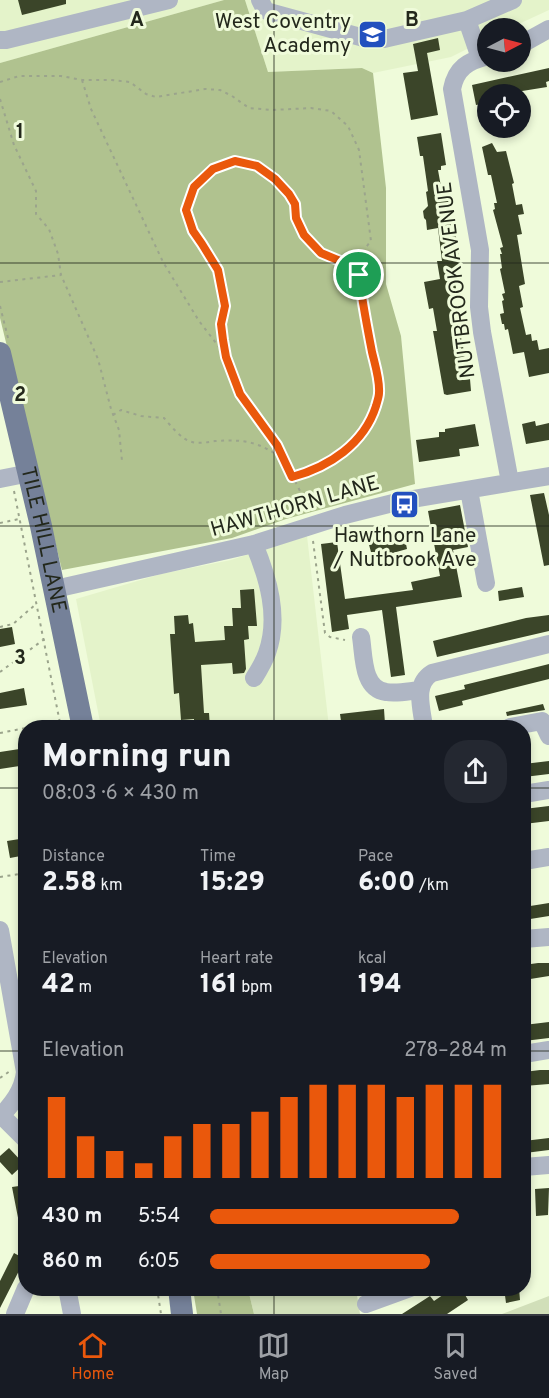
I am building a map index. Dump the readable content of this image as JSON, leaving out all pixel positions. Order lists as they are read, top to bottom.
{
  "streets": {
    "main road": ["TILE HILL LANE"],
    "street": ["NUTBROOK AVENUE", "HAWTHORN LANE"]
  },
  "crossings": [
    ["NUTBROOK AVENUE", "HAWTHORN LANE"],
    ["HAWTHORN LANE", "TILE HILL LANE"]
  ],
  "places": {
    "school or university": ["West Coventry Academy"],
    "bus stop": ["Hawthorn Lane / Nutbrook Ave"]
  },
  "north": "right",
  "page": {
    "heading": ["Morning run", "08:03 · 6 × 430 m"],
    "stats": [
      ["Distance", "2.58 km"],
      ["Time", "15:29"],
      ["Pace", "6:00 /km"],
      ["Elevation", "42 m"],
      ["Heart rate", "161 bpm"],
      ["kcal", "194"]
    ],
    "chart": ["Elevation", "278–284 m"],
    "list": [
      {
        "name": "430 m",
        "note": "5:54"
      },
      {
        "name": "860 m",
        "note": "6:05"
      }
    ],
    "tabs": ["Home", "Map", "Saved"]
  },
  "grid": {
    "columns": ["A", "B"],
    "rows": ["1", "2", "3"]
  }
}
